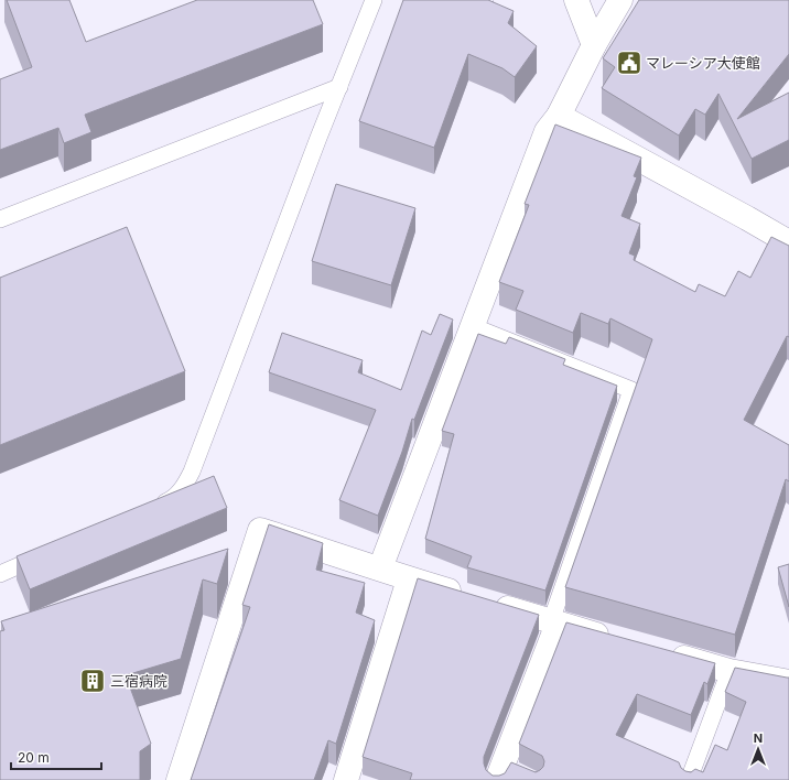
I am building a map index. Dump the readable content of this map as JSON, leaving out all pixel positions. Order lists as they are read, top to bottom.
{
  "places": {
    "public building": ["マレーシア大使館"],
    "building": ["三宿病院"]
  },
  "scale_bar": "20 m",
  "north": "top"
}
